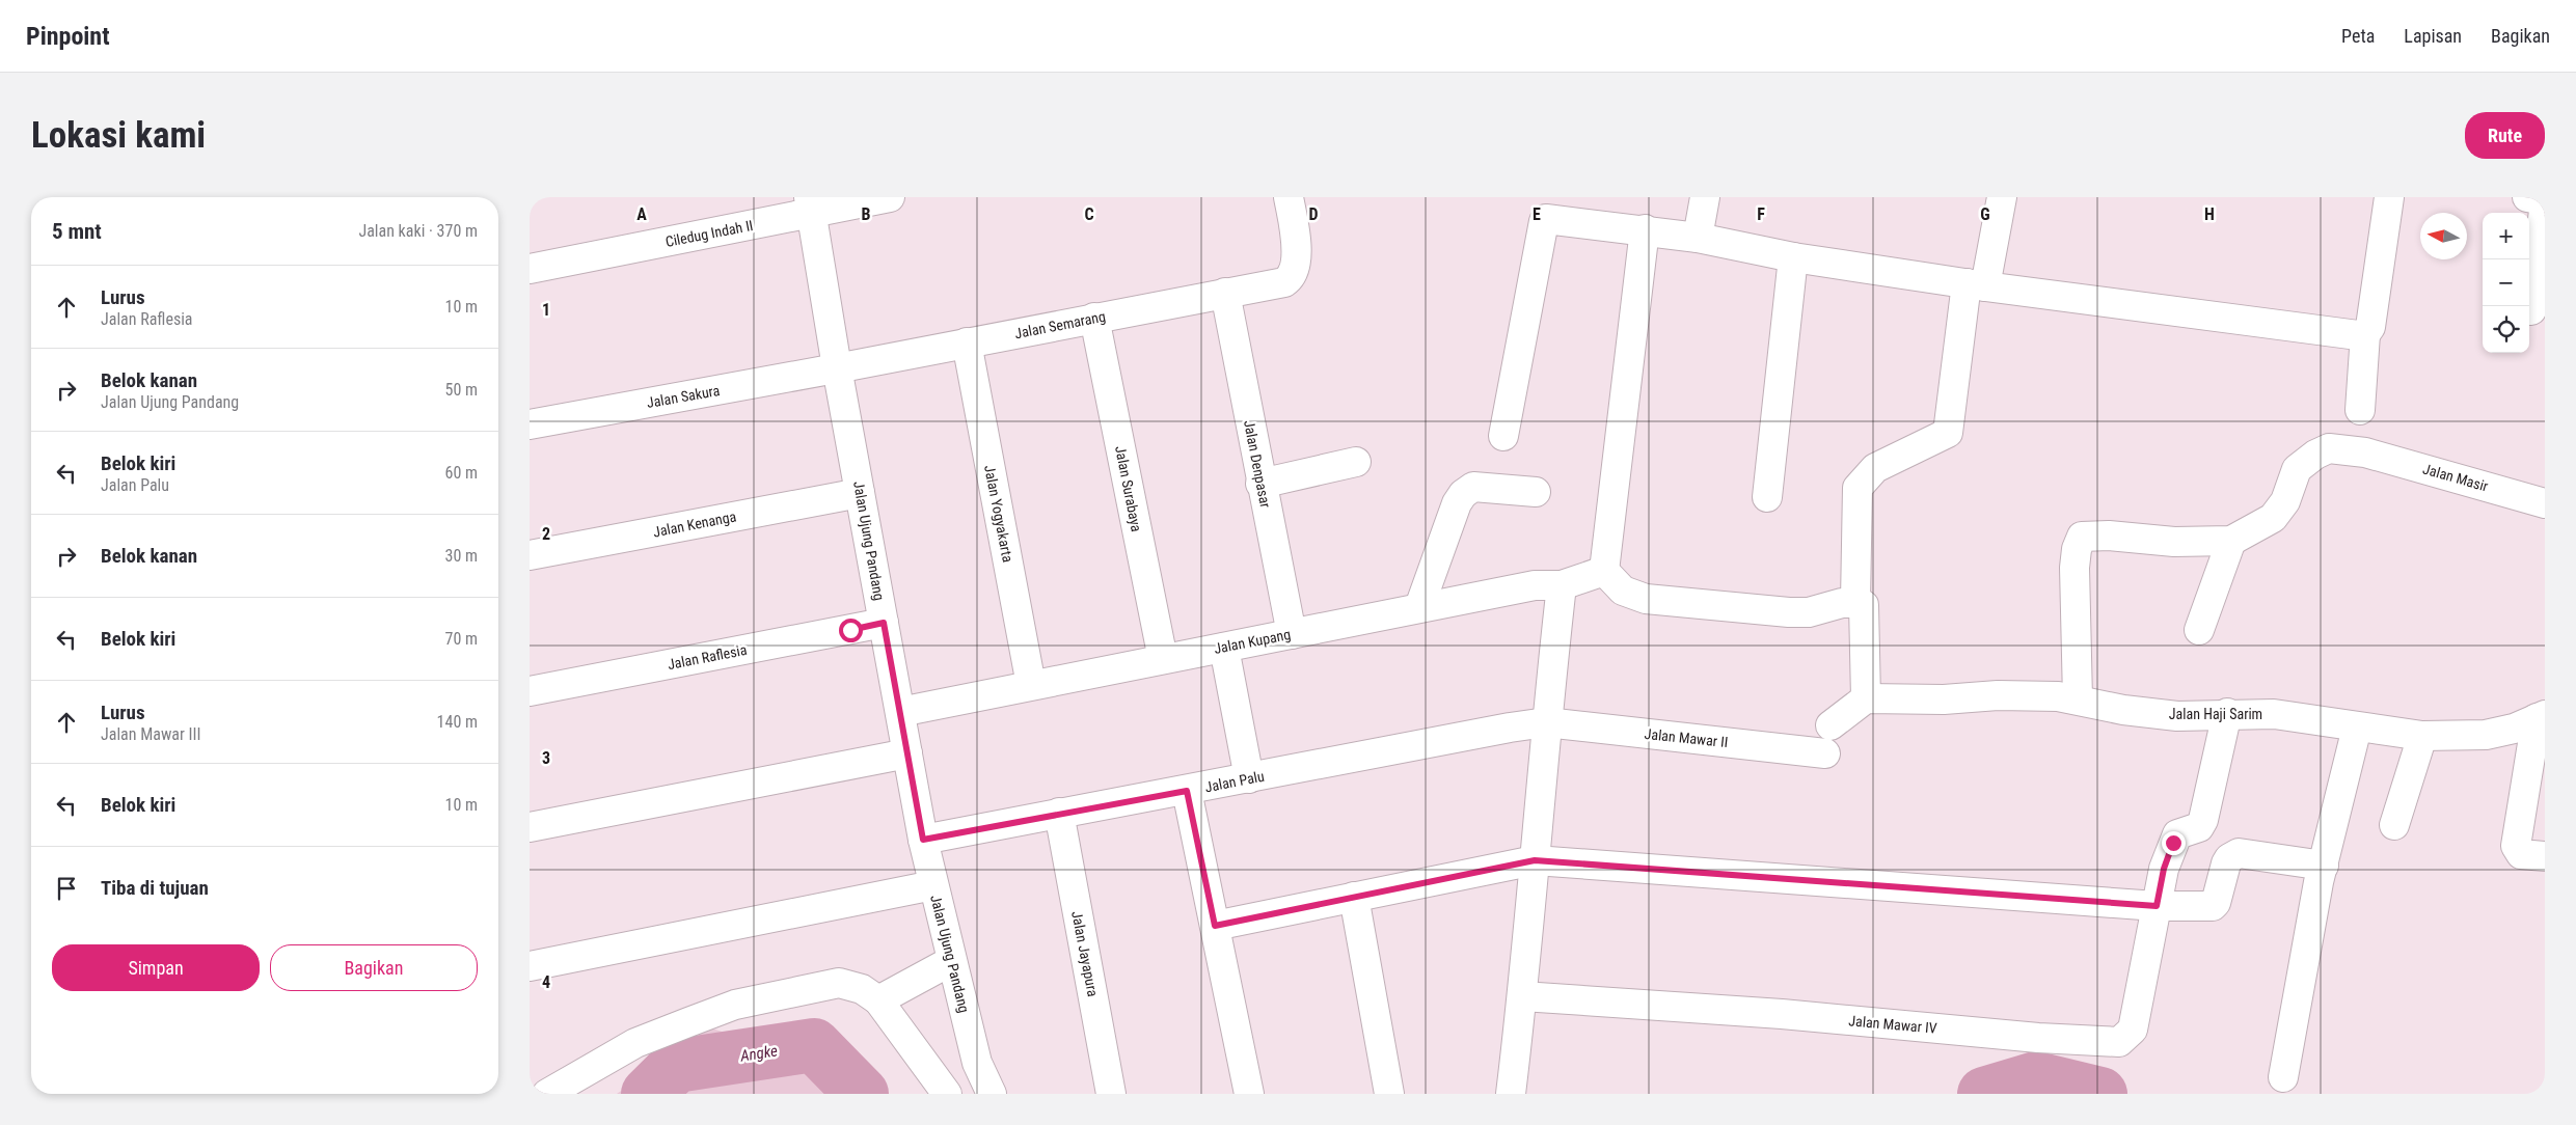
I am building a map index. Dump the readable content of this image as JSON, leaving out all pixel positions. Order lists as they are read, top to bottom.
{
  "streets": {
    "street": [
      "Ciledug Indah II",
      "Jalan Semarang",
      "Jalan Sakura",
      "Jalan Denpasar",
      "Jalan Masir",
      "Jalan Surabaya",
      "Jalan Yogyakarta",
      "Jalan Kenanga",
      "Jalan Ujung Pandang",
      "Jalan Kupang",
      "Jalan Raflesia",
      "Jalan Haji Sarim",
      "Jalan Mawar II",
      "Jalan Palu",
      "Jalan Jayapura",
      "Jalan Mawar IV"
    ]
  },
  "crossings": [
    ["Ciledug Indah II", "Jalan Ujung Pandang"],
    ["Jalan Semarang", "Jalan Sakura"],
    ["Jalan Semarang", "Jalan Denpasar"],
    ["Jalan Semarang", "Jalan Surabaya"],
    ["Jalan Semarang", "Jalan Yogyakarta"],
    ["Jalan Semarang", "Jalan Ujung Pandang"],
    ["Jalan Sakura", "Jalan Ujung Pandang"],
    ["Jalan Denpasar", "Jalan Kupang"],
    ["Jalan Surabaya", "Jalan Kupang"],
    ["Jalan Yogyakarta", "Jalan Kupang"],
    ["Jalan Kenanga", "Jalan Ujung Pandang"],
    ["Jalan Ujung Pandang", "Jalan Kupang"],
    ["Jalan Ujung Pandang", "Jalan Raflesia"],
    ["Jalan Ujung Pandang", "Jalan Palu"],
    ["Jalan Haji Sarim", "Jalan Mawar IV"],
    ["Jalan Mawar II", "Jalan Palu"],
    ["Jalan Palu", "Jalan Jayapura"]
  ],
  "water": ["Angke"],
  "north": "left",
  "page": {
    "header": "Pinpoint",
    "nav": ["Peta", "Lapisan", "Bagikan"],
    "buttons": [
      "Rute",
      ["Simpan", "Bagikan"]
    ],
    "title": "Lokasi kami",
    "heading": ["5 mnt", "Jalan kaki · 370 m"],
    "map_buttons": ["+", "−"],
    "list": [
      ["Lurus", "Jalan Raflesia", "10 m"],
      ["Belok kanan", "Jalan Ujung Pandang", "50 m"],
      ["Belok kiri", "Jalan Palu", "60 m"],
      ["Belok kanan", "30 m"],
      ["Belok kiri", "70 m"],
      ["Lurus", "Jalan Mawar III", "140 m"],
      ["Belok kiri", "10 m"],
      "Tiba di tujuan"
    ]
  },
  "grid": {
    "columns": [
      "A",
      "B",
      "C",
      "D",
      "E",
      "F",
      "G",
      "H"
    ],
    "rows": [
      "1",
      "2",
      "3",
      "4"
    ]
  }
}
